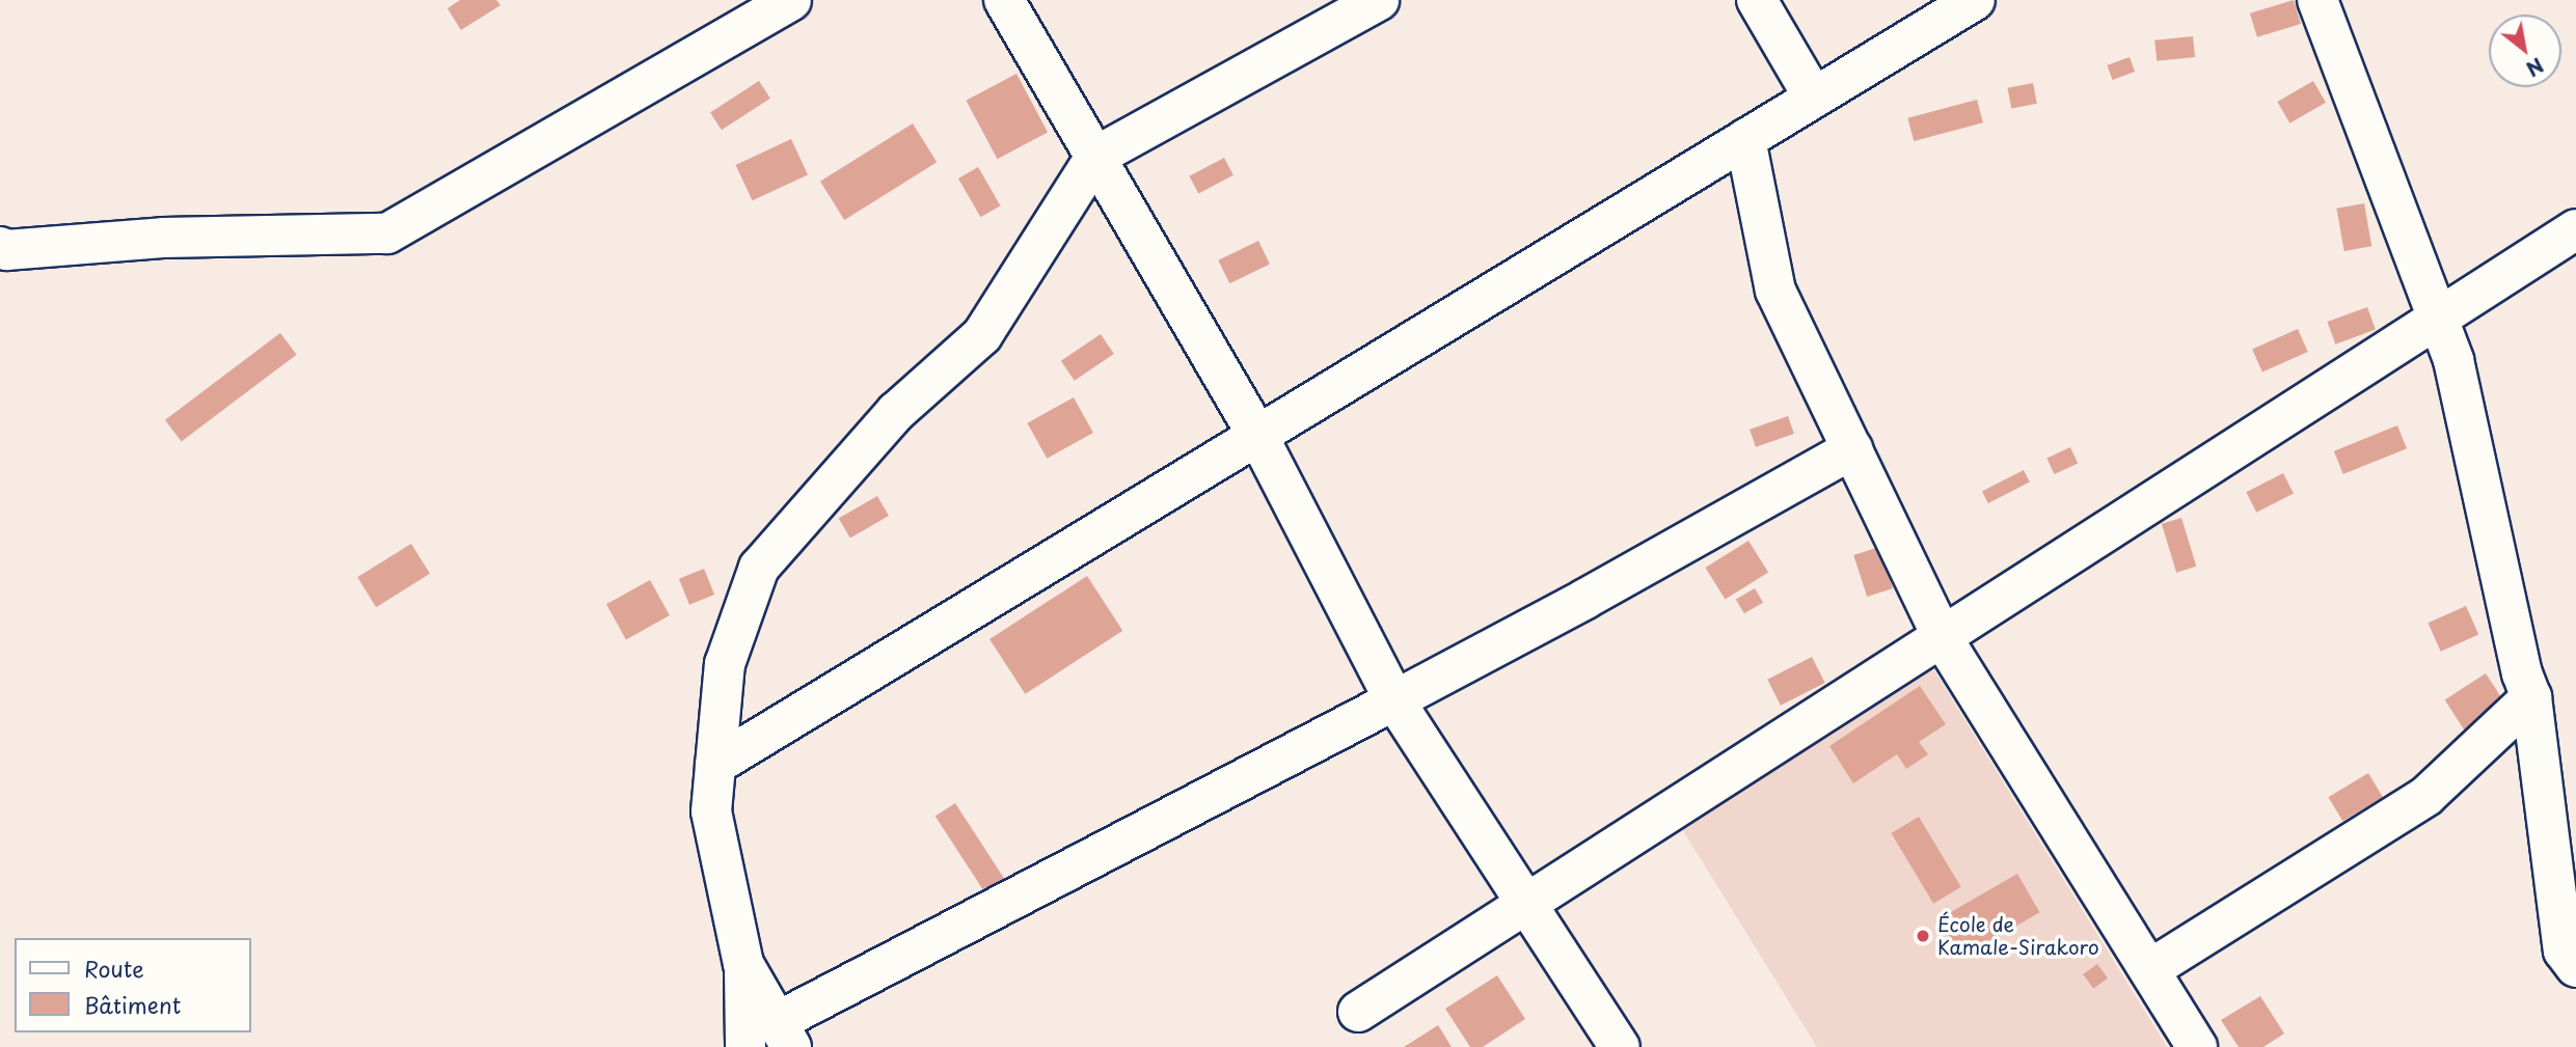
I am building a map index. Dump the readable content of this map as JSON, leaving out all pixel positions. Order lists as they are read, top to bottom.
{
  "places": ["École de Kamale-Sirakoro"],
  "legend": ["Route", "Bâtiment"],
  "north": "bottom right"
}
